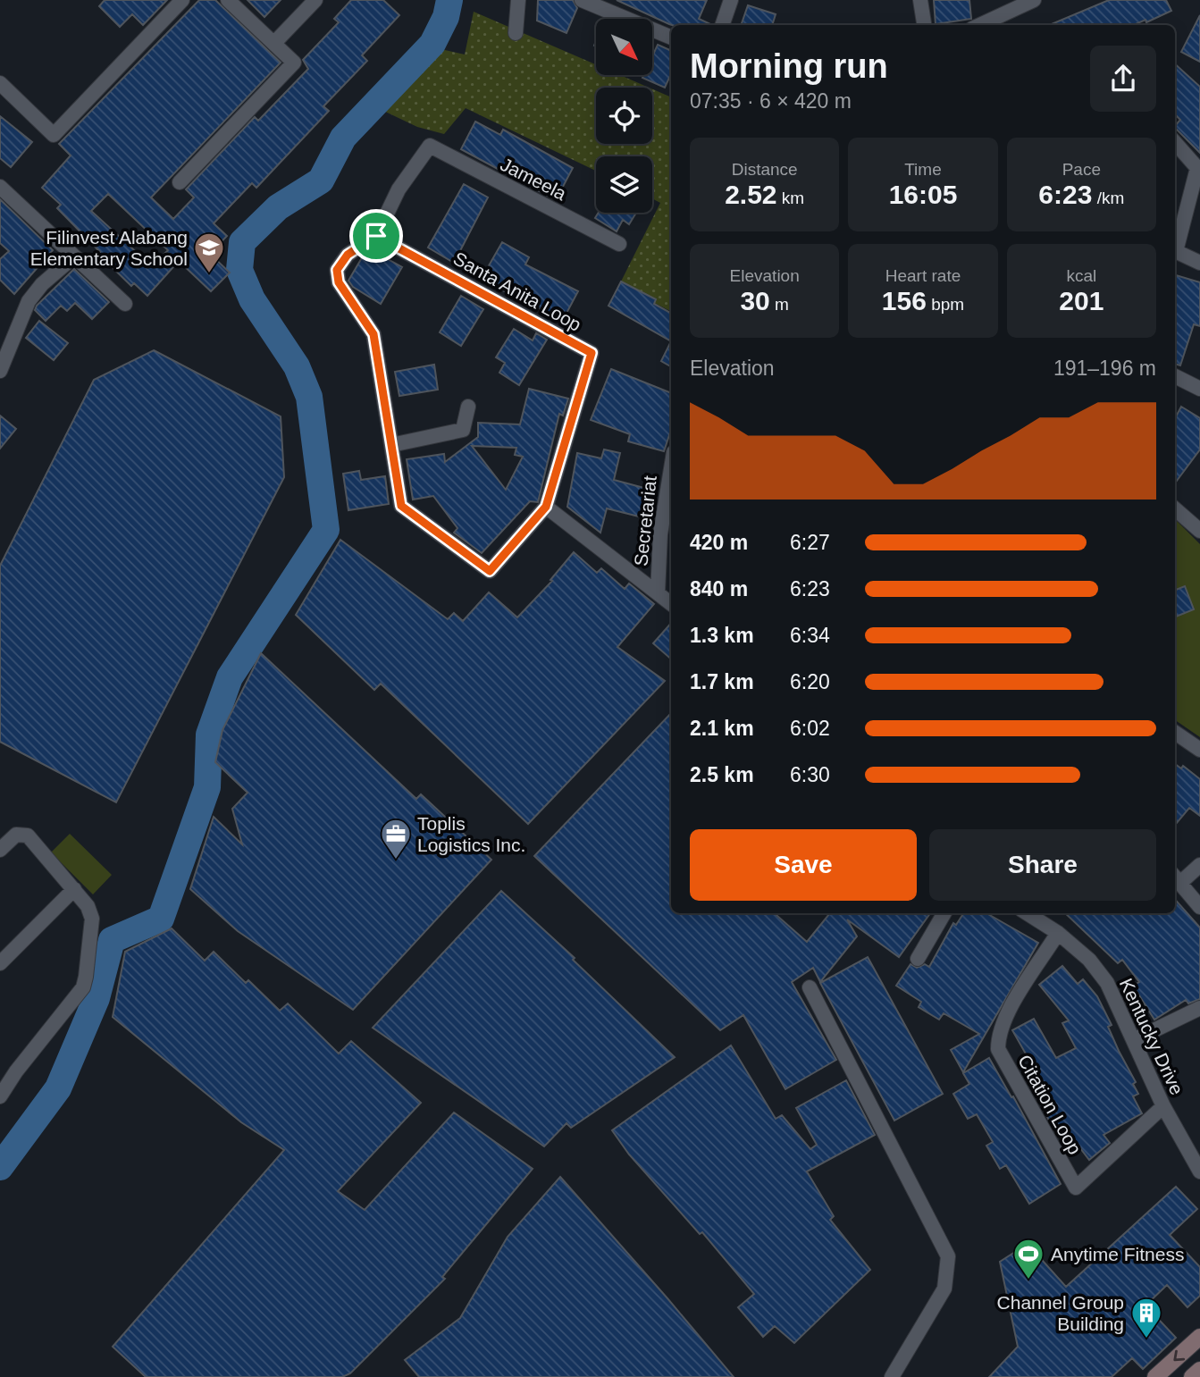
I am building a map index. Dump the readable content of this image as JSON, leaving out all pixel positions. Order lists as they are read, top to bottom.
{
  "streets": {
    "street": [
      "Jameela",
      "Santa Anita Loop",
      "Secretariat",
      "Kentucky Drive",
      "Citation Loop"
    ]
  },
  "crossings": [
    ["Jameela", "Santa Anita Loop"],
    ["Kentucky Drive", "Citation Loop"]
  ],
  "places": {
    "school or university": ["Filinvest Alabang Elementary School"],
    "office": ["Toplis Logistics Inc."],
    "sports": ["Anytime Fitness"],
    "building": ["Channel Group Building"]
  },
  "north": "bottom right",
  "page": {
    "heading": ["Morning run", "07:35 · 6 × 420 m"],
    "stats": [
      ["Distance", "2.52 km"],
      ["Time", "16:05"],
      ["Pace", "6:23 /km"],
      ["Elevation", "30 m"],
      ["Heart rate", "156 bpm"],
      ["kcal", "201"]
    ],
    "chart": ["Elevation", "191–196 m"],
    "list": [
      {
        "name": "420 m",
        "note": "6:27"
      },
      {
        "name": "840 m",
        "note": "6:23"
      },
      {
        "name": "1.3 km",
        "note": "6:34"
      },
      {
        "name": "1.7 km",
        "note": "6:20"
      },
      {
        "name": "2.1 km",
        "note": "6:02"
      },
      {
        "name": "2.5 km",
        "note": "6:30"
      }
    ],
    "buttons": ["Save", "Share"]
  }
}
